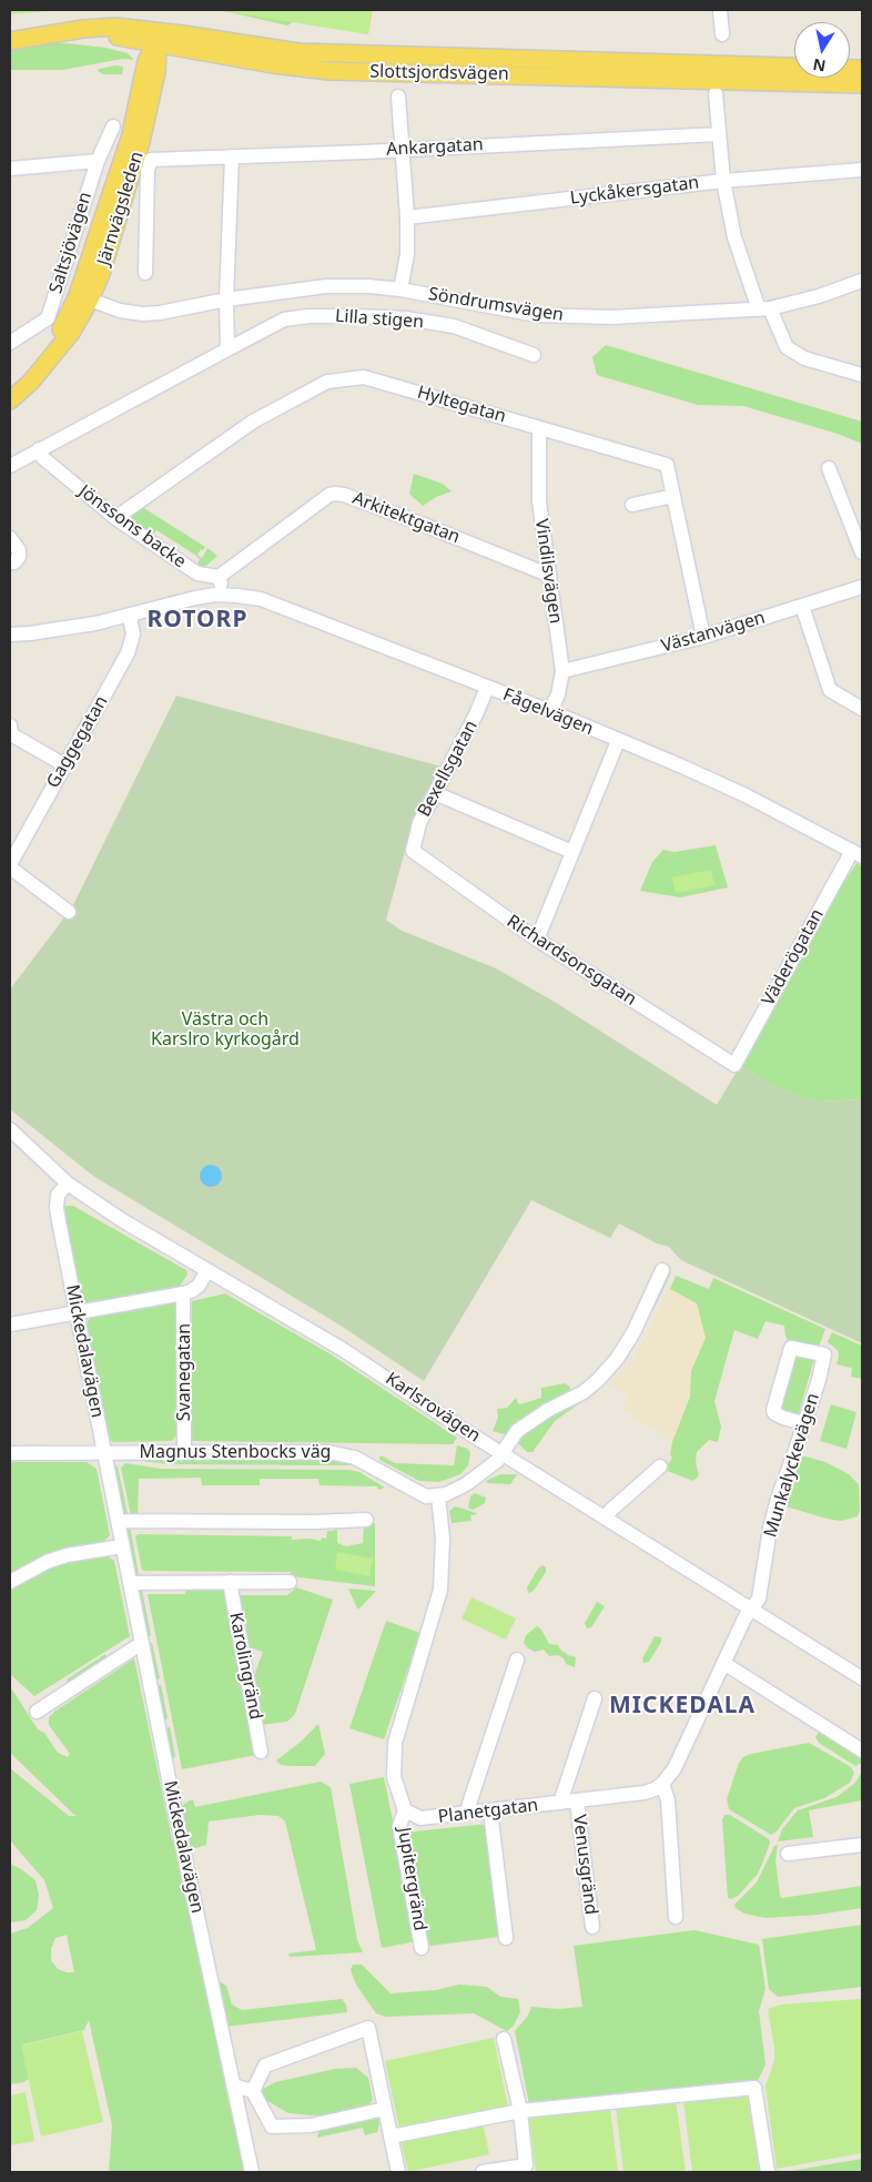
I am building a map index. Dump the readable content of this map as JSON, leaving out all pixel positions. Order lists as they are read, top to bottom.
{
  "streets": {
    "main road": ["Slottsjordsvägen", "Järnvägsleden"],
    "street": [
      "Ankargatan",
      "Lyckåkersgatan",
      "Saltsjövägen",
      "Söndrumsvägen",
      "Lilla stigen",
      "Hyltegatan",
      "Arkitektgatan",
      "Jönssons backe",
      "Vindilsvägen",
      "Västanvägen",
      "Fågelvägen",
      "Gaggegatan",
      "Bexellsgatan",
      "Väderögatan",
      "Richardsonsgatan",
      "Mickedalavägen",
      "Svanegatan",
      "Karlsrovägen",
      "Magnus Stenbocks väg",
      "Munkalyckevägen",
      "Karolingränd",
      "Planetgatan",
      "Venusgränd",
      "Jupitergränd"
    ]
  },
  "crossings": [
    ["Slottsjordsvägen", "Järnvägsleden"],
    ["Järnvägsleden", "Söndrumsvägen"],
    ["Hyltegatan", "Jönssons backe"],
    ["Hyltegatan", "Vindilsvägen"],
    ["Hyltegatan", "Västanvägen"],
    ["Arkitektgatan", "Jönssons backe"],
    ["Arkitektgatan", "Vindilsvägen"],
    ["Vindilsvägen", "Västanvägen"],
    ["Vindilsvägen", "Fågelvägen"],
    ["Fågelvägen", "Gaggegatan"],
    ["Fågelvägen", "Bexellsgatan"],
    ["Fågelvägen", "Väderögatan"],
    ["Bexellsgatan", "Richardsonsgatan"],
    ["Väderögatan", "Richardsonsgatan"],
    ["Mickedalavägen", "Karlsrovägen"],
    ["Mickedalavägen", "Magnus Stenbocks väg"],
    ["Svanegatan", "Magnus Stenbocks väg"],
    ["Karlsrovägen", "Munkalyckevägen"],
    ["Planetgatan", "Venusgränd"],
    ["Planetgatan", "Jupitergränd"]
  ],
  "districts": ["ROTORP", "MICKEDALA"],
  "parks": ["Västra och Karslro kyrkogård"],
  "north": "bottom"
}
